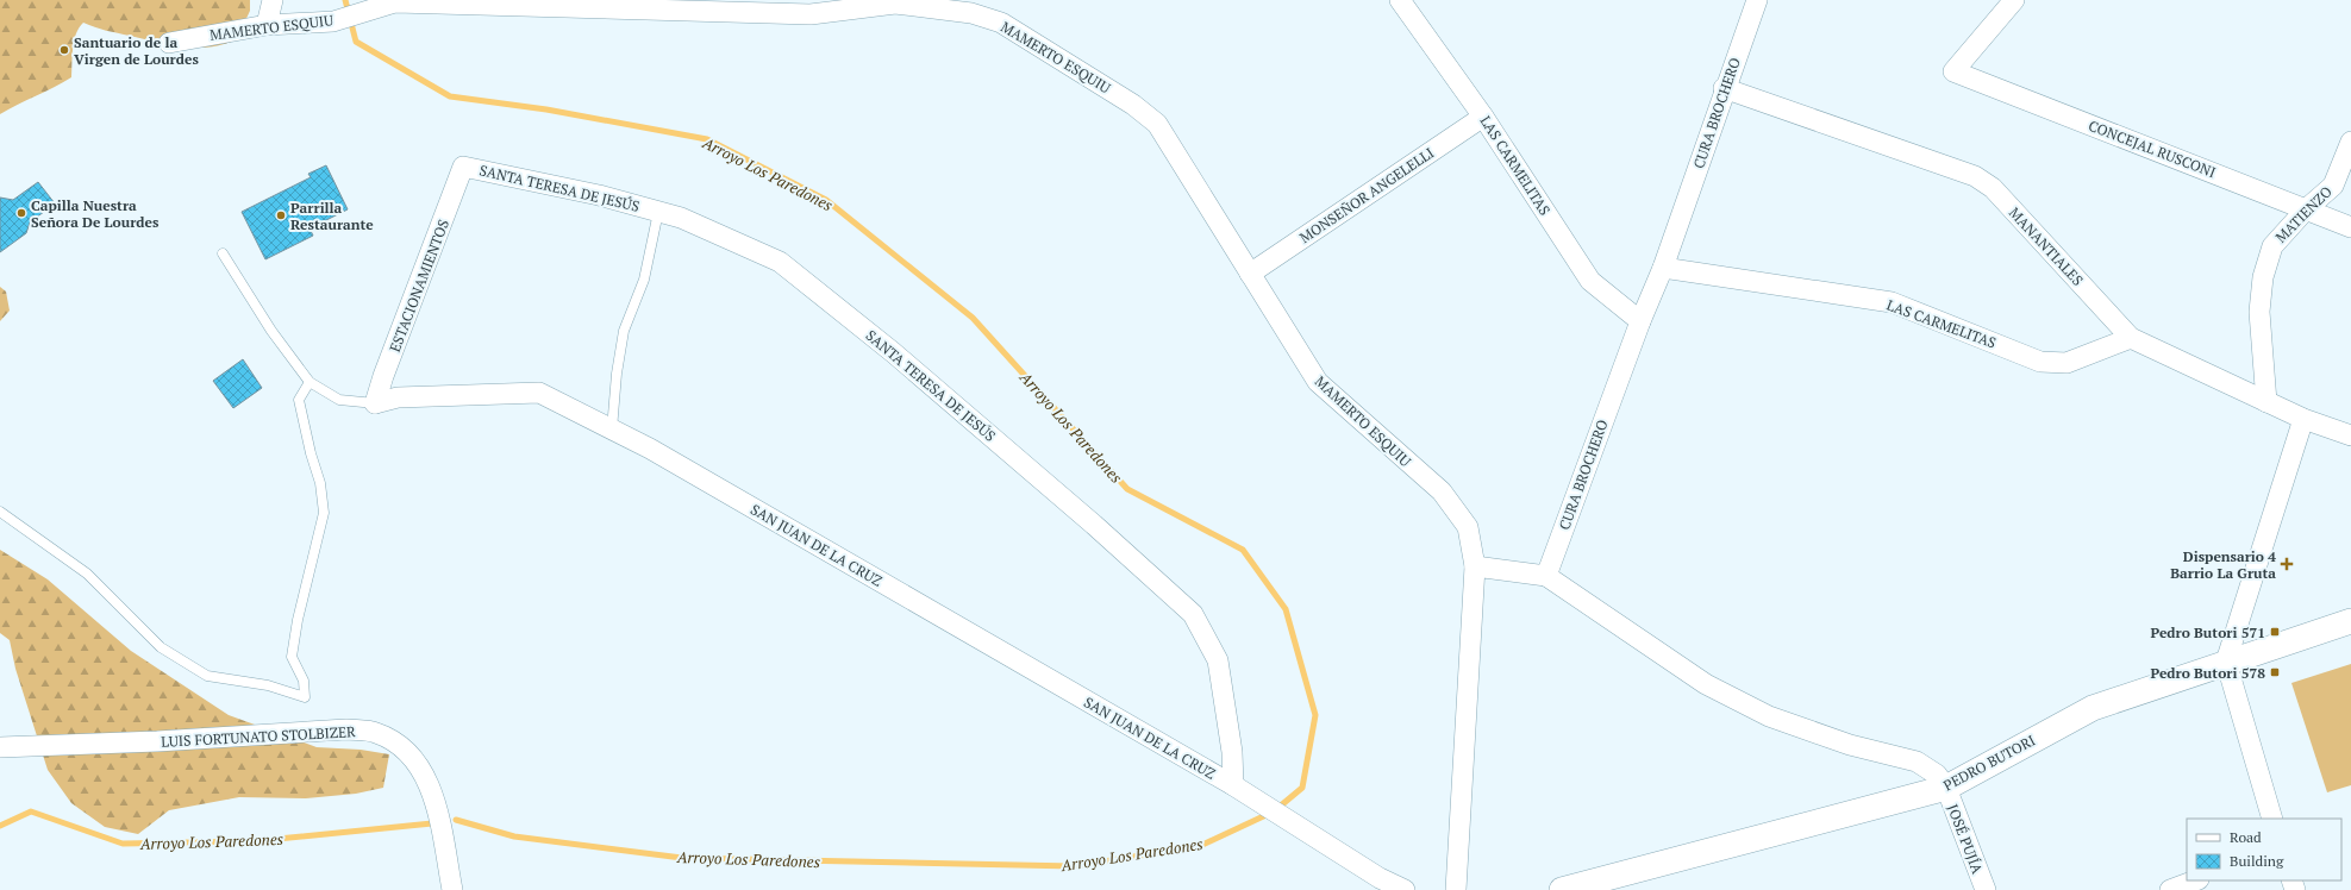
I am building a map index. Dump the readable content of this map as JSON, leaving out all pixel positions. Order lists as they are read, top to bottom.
{
  "streets": {
    "street": [
      "MAMERTO ESQUIU",
      "CURA BROCHERO",
      "CONCEJAL RUSCONI",
      "LAS CARMELITAS",
      "SANTA TERESA DE JESÚS",
      "MONSEÑOR ANGELELLI",
      "MATIENZO",
      "MANANTIALES",
      "ESTACIONAMIENTOS",
      "SAN JUAN DE LA CRUZ",
      "LUIS FORTUNATO STOLBIZER",
      "PEDRO BUTORI",
      "JOSÉ PUJÍA"
    ]
  },
  "crossings": [
    ["MAMERTO ESQUIU", "MONSEÑOR ANGELELLI"],
    ["CURA BROCHERO", "LAS CARMELITAS"],
    ["CURA BROCHERO", "MANANTIALES"],
    ["CONCEJAL RUSCONI", "MATIENZO"],
    ["LAS CARMELITAS", "MONSEÑOR ANGELELLI"],
    ["LAS CARMELITAS", "MANANTIALES"],
    ["SANTA TERESA DE JESÚS", "ESTACIONAMIENTOS"],
    ["SANTA TERESA DE JESÚS", "SAN JUAN DE LA CRUZ"],
    ["MATIENZO", "MANANTIALES"],
    ["ESTACIONAMIENTOS", "SAN JUAN DE LA CRUZ"],
    ["PEDRO BUTORI", "JOSÉ PUJÍA"]
  ],
  "water": ["Arroyo Los Paredones"],
  "places": {
    "other": ["Santuario de la Virgen de Lourdes", "Capilla Nuestra Señora De Lourdes", "Parrilla Restaurante"],
    "health": ["Dispensario 4 Barrio La Gruta"],
    "transit": ["Pedro Butori 571", "Pedro Butori 578"]
  },
  "legend": ["Road", "Building"]
}
